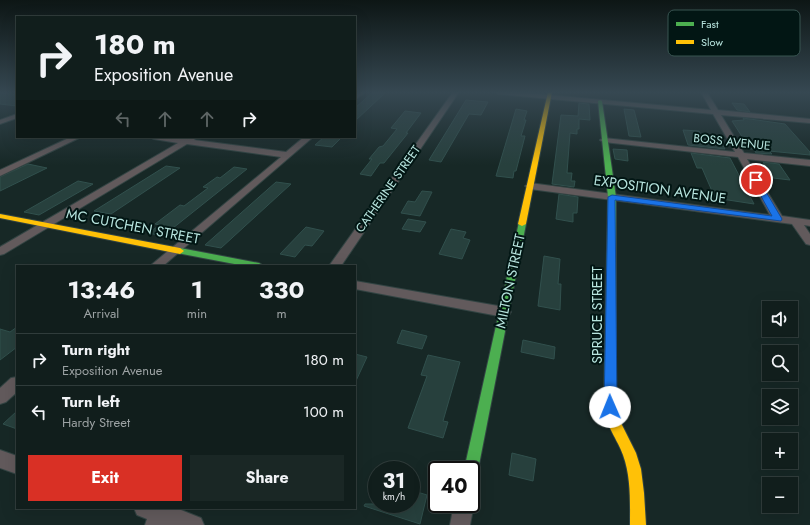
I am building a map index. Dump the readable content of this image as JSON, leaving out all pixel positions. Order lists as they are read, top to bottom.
{
  "streets": {
    "street": [
      "BOSS AVENUE",
      "CATHERINE STREET",
      "EXPOSITION AVENUE",
      "MC CUTCHEN STREET",
      "MILTON STREET",
      "SPRUCE STREET"
    ]
  },
  "crossings": [
    ["BOSS AVENUE", "SPRUCE STREET"],
    ["EXPOSITION AVENUE", "MILTON STREET"],
    ["EXPOSITION AVENUE", "SPRUCE STREET"]
  ],
  "legend": ["Fast", "Slow"],
  "page": {
    "turn": ["180 m", "Exposition Avenue"],
    "eta": [
      "13:46",
      "Arrival",
      "1",
      "min",
      "330",
      "m"
    ],
    "map_buttons": ["+", "−"],
    "list": [
      {
        "name": "Turn right",
        "note": "Exposition Avenue",
        "value": "180 m"
      },
      {
        "name": "Turn left",
        "note": "Hardy Street",
        "value": "100 m"
      }
    ],
    "buttons": ["Exit", "Share"],
    "speed": "31 km/h",
    "limit": "40"
  }
}
